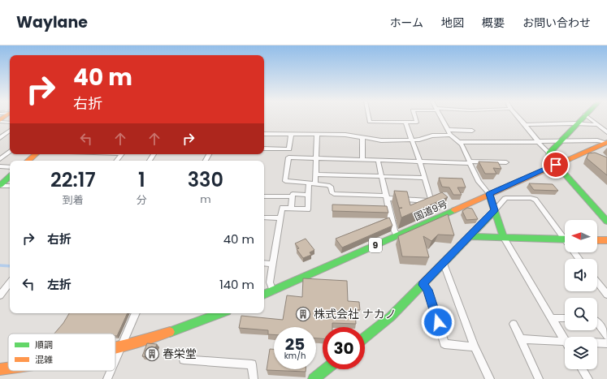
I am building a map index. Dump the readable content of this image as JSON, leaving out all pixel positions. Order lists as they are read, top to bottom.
{
  "streets": {
    "main road": ["国道9号", "9"]
  },
  "places": {
    "building": ["株式会社 ナカノ", "春栄堂"]
  },
  "legend": ["順調", "混雑"],
  "north": "left",
  "page": {
    "header": "Waylane",
    "nav": [
      "ホーム",
      "地図",
      "概要",
      "お問い合わせ"
    ],
    "turn": ["40 m", "右折"],
    "eta": [
      "22:17",
      "到着",
      "1",
      "分",
      "330",
      "m"
    ],
    "list": [
      {
        "name": "右折",
        "value": "40 m"
      },
      {
        "name": "左折",
        "value": "140 m"
      }
    ],
    "speed": "25 km/h",
    "limit": "30"
  }
}
